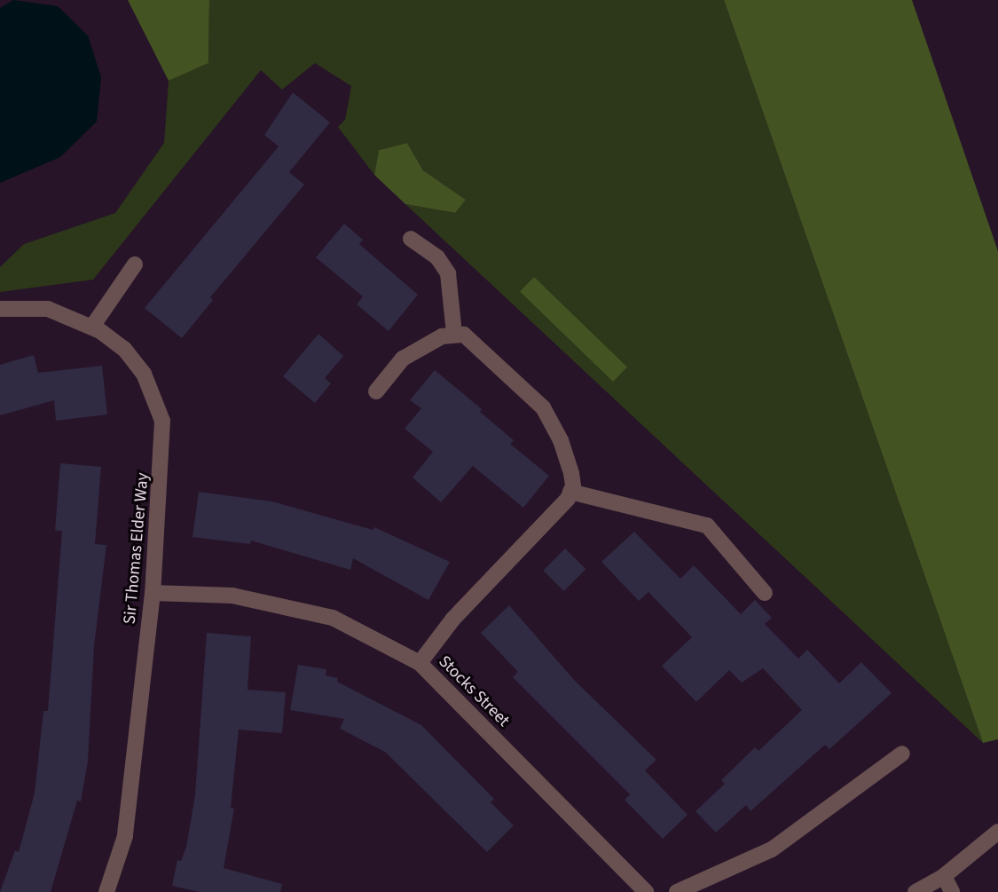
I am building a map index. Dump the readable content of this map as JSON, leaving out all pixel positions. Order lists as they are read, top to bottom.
{
  "streets": {
    "street": ["Sir Thomas Elder Way", "Stocks Street"]
  },
  "crossings": [
    ["Sir Thomas Elder Way", "Stocks Street"]
  ]
}
